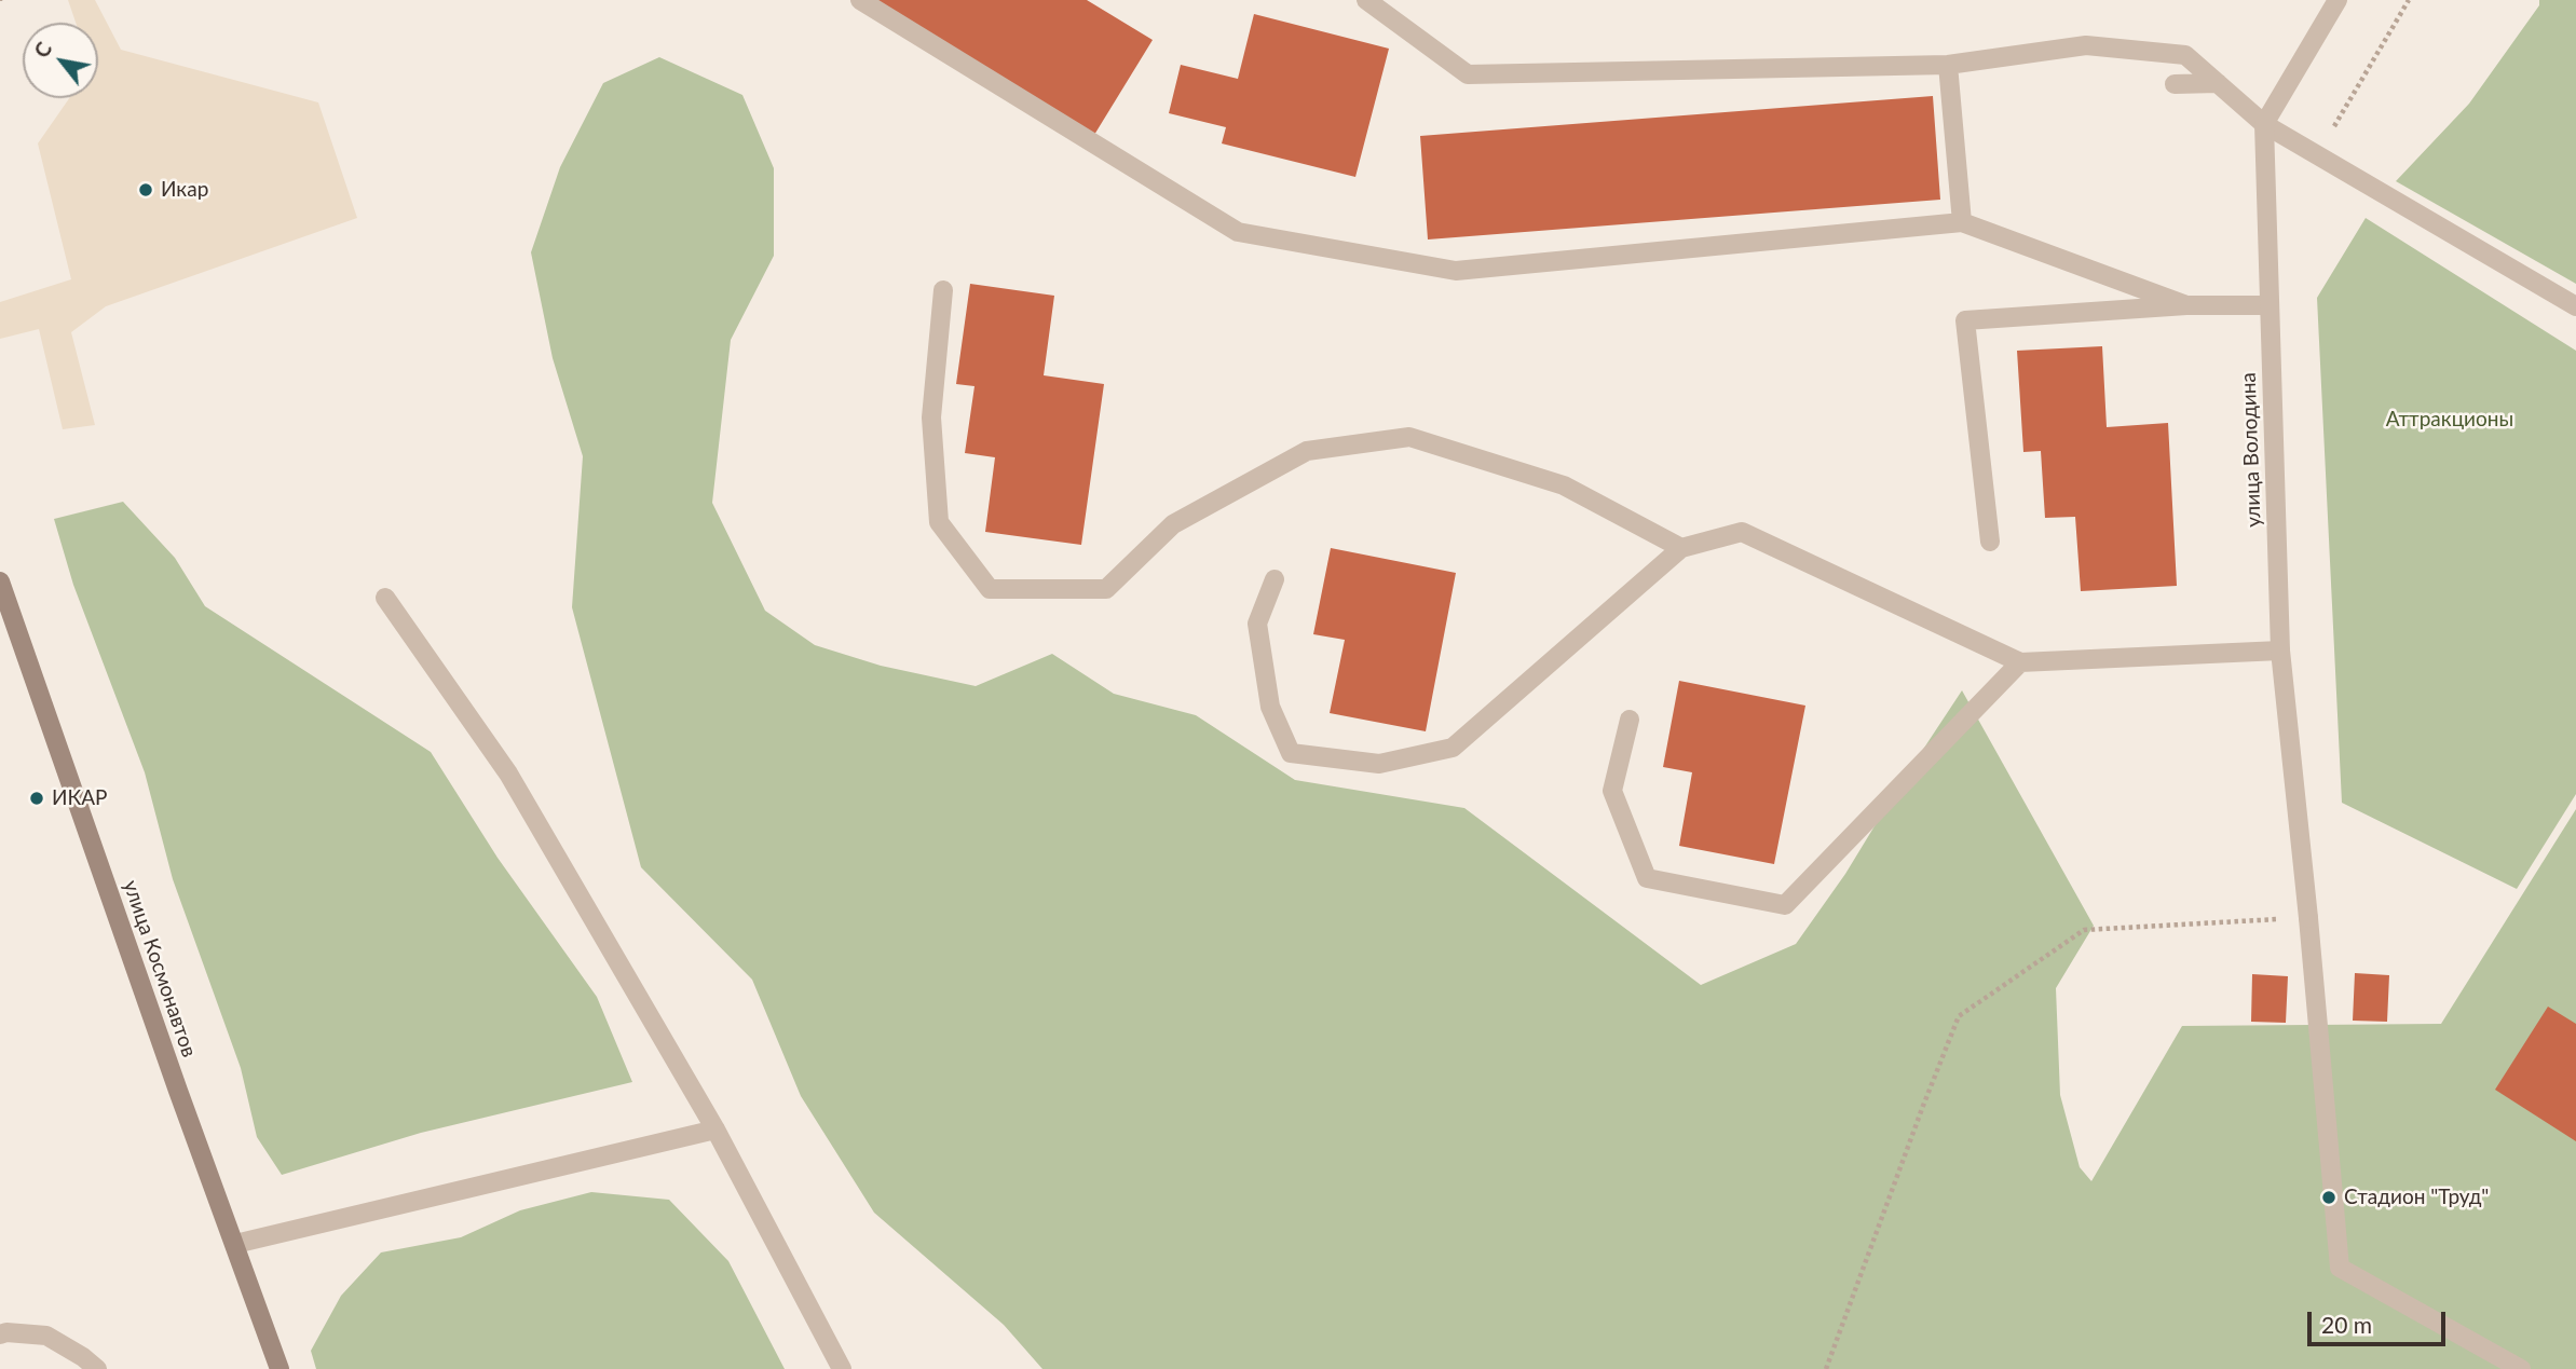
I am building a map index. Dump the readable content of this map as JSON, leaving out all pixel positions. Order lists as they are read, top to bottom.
{
  "streets": {
    "street": ["улица Володина", "улица Космонавтов"]
  },
  "parks": ["Аттракционы"],
  "places": ["Икар", "ИКАР", "Стадион \"Труд\""],
  "scale_bar": "20 m",
  "north": "top left"
}
